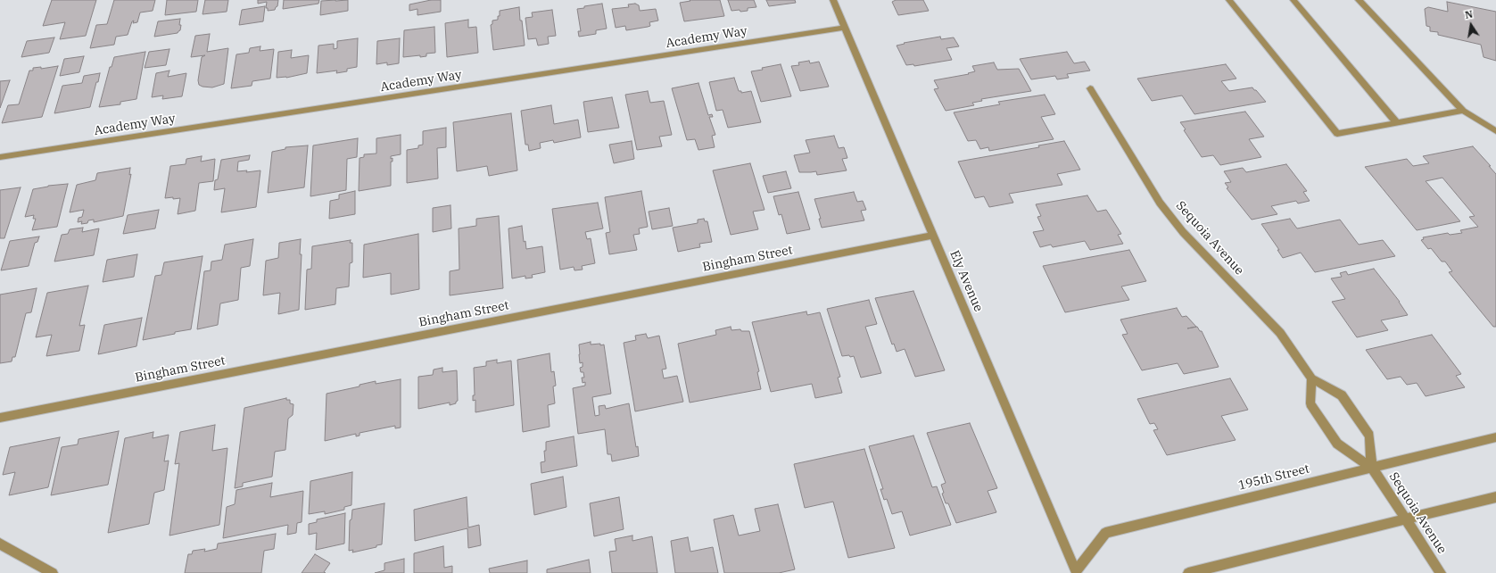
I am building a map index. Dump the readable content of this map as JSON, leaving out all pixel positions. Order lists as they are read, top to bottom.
{
  "streets": {
    "street": [
      "Academy Way",
      "Sequoia Avenue",
      "Bingham Street",
      "Ely Avenue",
      "195th Street"
    ]
  },
  "crossings": [
    ["Academy Way", "Ely Avenue"],
    ["Sequoia Avenue", "195th Street"],
    ["Bingham Street", "Ely Avenue"],
    ["Ely Avenue", "195th Street"]
  ],
  "north": "top"
}
